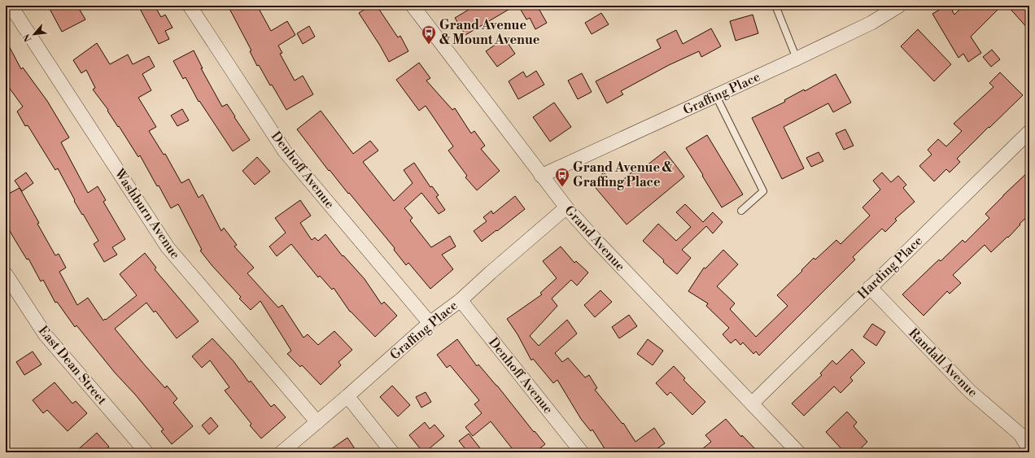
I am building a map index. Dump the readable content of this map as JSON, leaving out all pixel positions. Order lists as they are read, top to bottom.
{
  "streets": {
    "street": [
      "Graffing Place",
      "Denhoff Avenue",
      "Washburn Avenue",
      "Grand Avenue",
      "Harding Place",
      "Randall Avenue",
      "East Dean Street"
    ]
  },
  "crossings": [
    ["Graffing Place", "Denhoff Avenue"],
    ["Graffing Place", "Washburn Avenue"],
    ["Graffing Place", "Grand Avenue"],
    ["Grand Avenue", "Harding Place"],
    ["Harding Place", "Randall Avenue"]
  ],
  "places": {
    "bus stop": ["Grand Avenue & Mount Avenue", "Grand Avenue & Graffing Place"]
  },
  "north": "bottom left"
}
